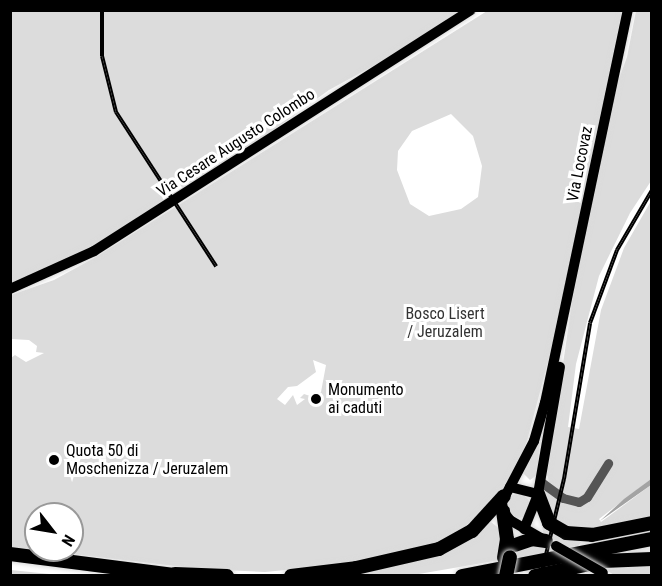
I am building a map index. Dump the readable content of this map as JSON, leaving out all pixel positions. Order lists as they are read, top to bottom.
{
  "streets": {
    "main road": ["Via Cesare Augusto Colombo", "Via Locovaz"]
  },
  "parks": ["Bosco Lisert / Jeruzalem"],
  "places": ["Monumento ai caduti", "Quota 50 di Moschenizza / Jeruzalem"],
  "north": "bottom right"
}
